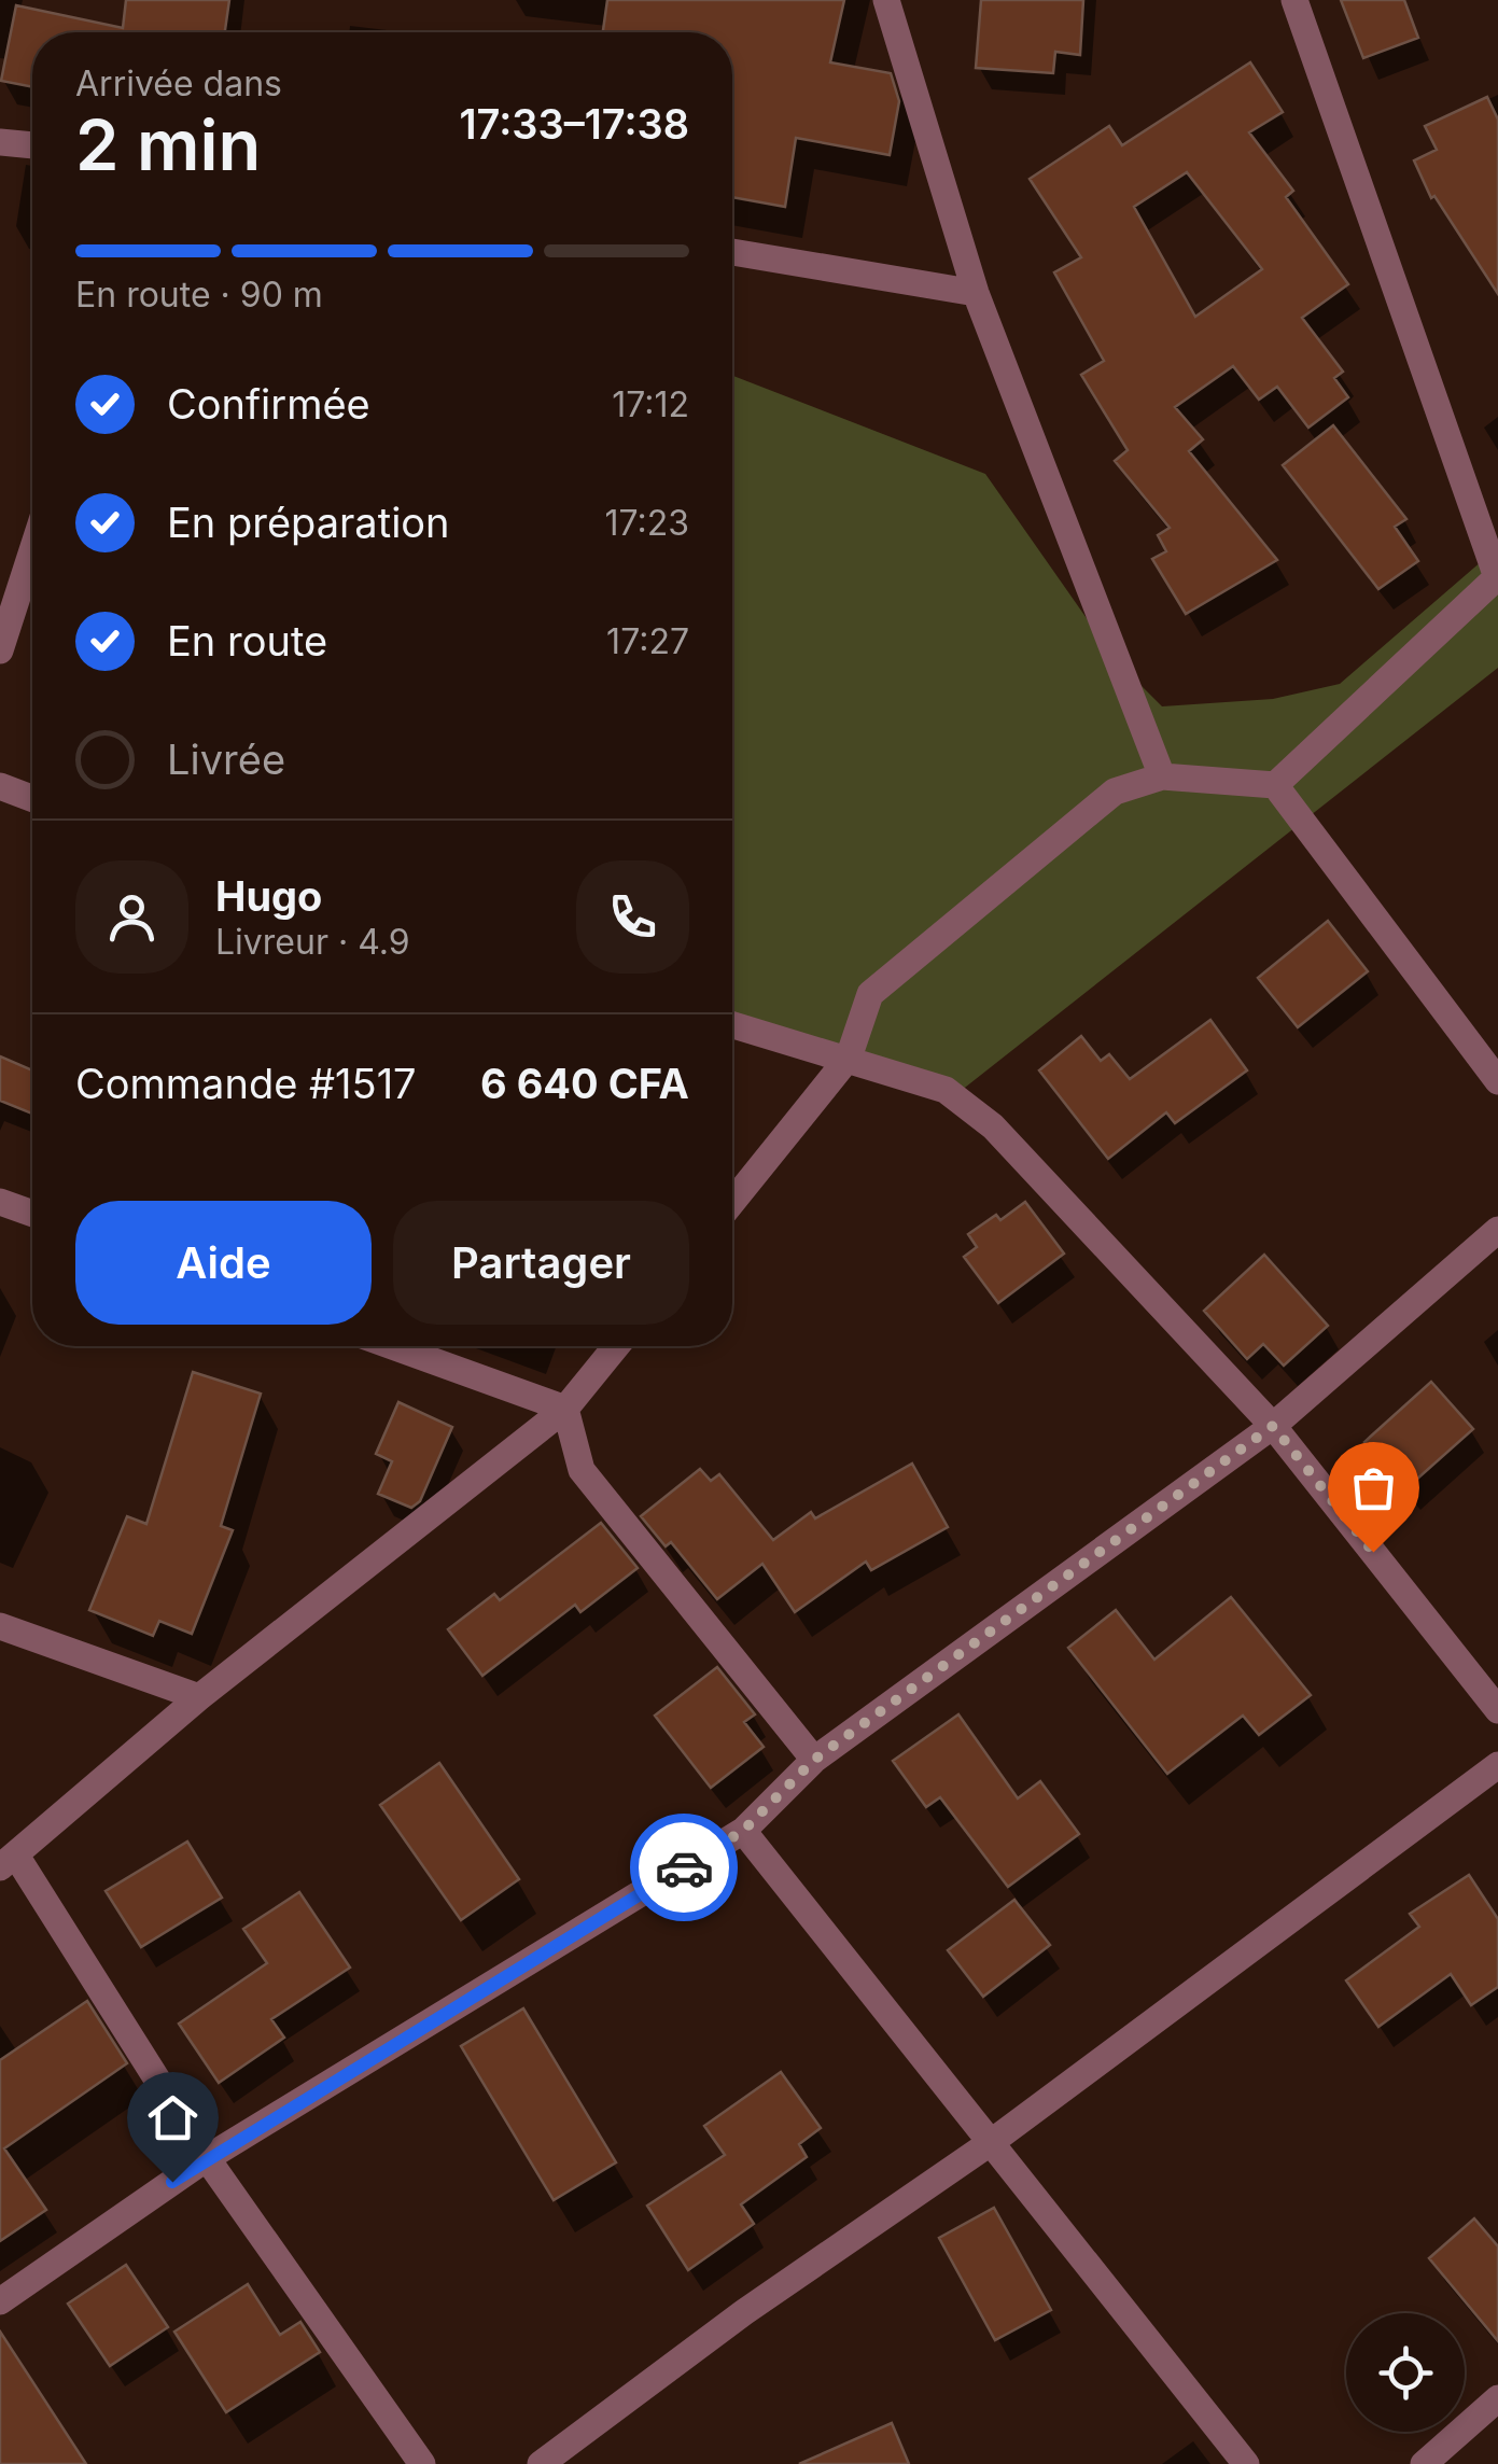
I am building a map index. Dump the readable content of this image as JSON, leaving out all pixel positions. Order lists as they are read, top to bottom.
{
  "page": {
    "heading": ["2 min", "Arrivée dans", "17:33–17:38"],
    "panel": [
      "Hugo",
      "Livreur · 4.9",
      "Commande #1517",
      "6 640 CFA"
    ],
    "bar": "En route · 90 m",
    "list": [
      ["Confirmée", "17:12"],
      ["En préparation", "17:23"],
      ["En route", "17:27"],
      "Livrée"
    ],
    "buttons": ["Aide", "Partager"]
  }
}
